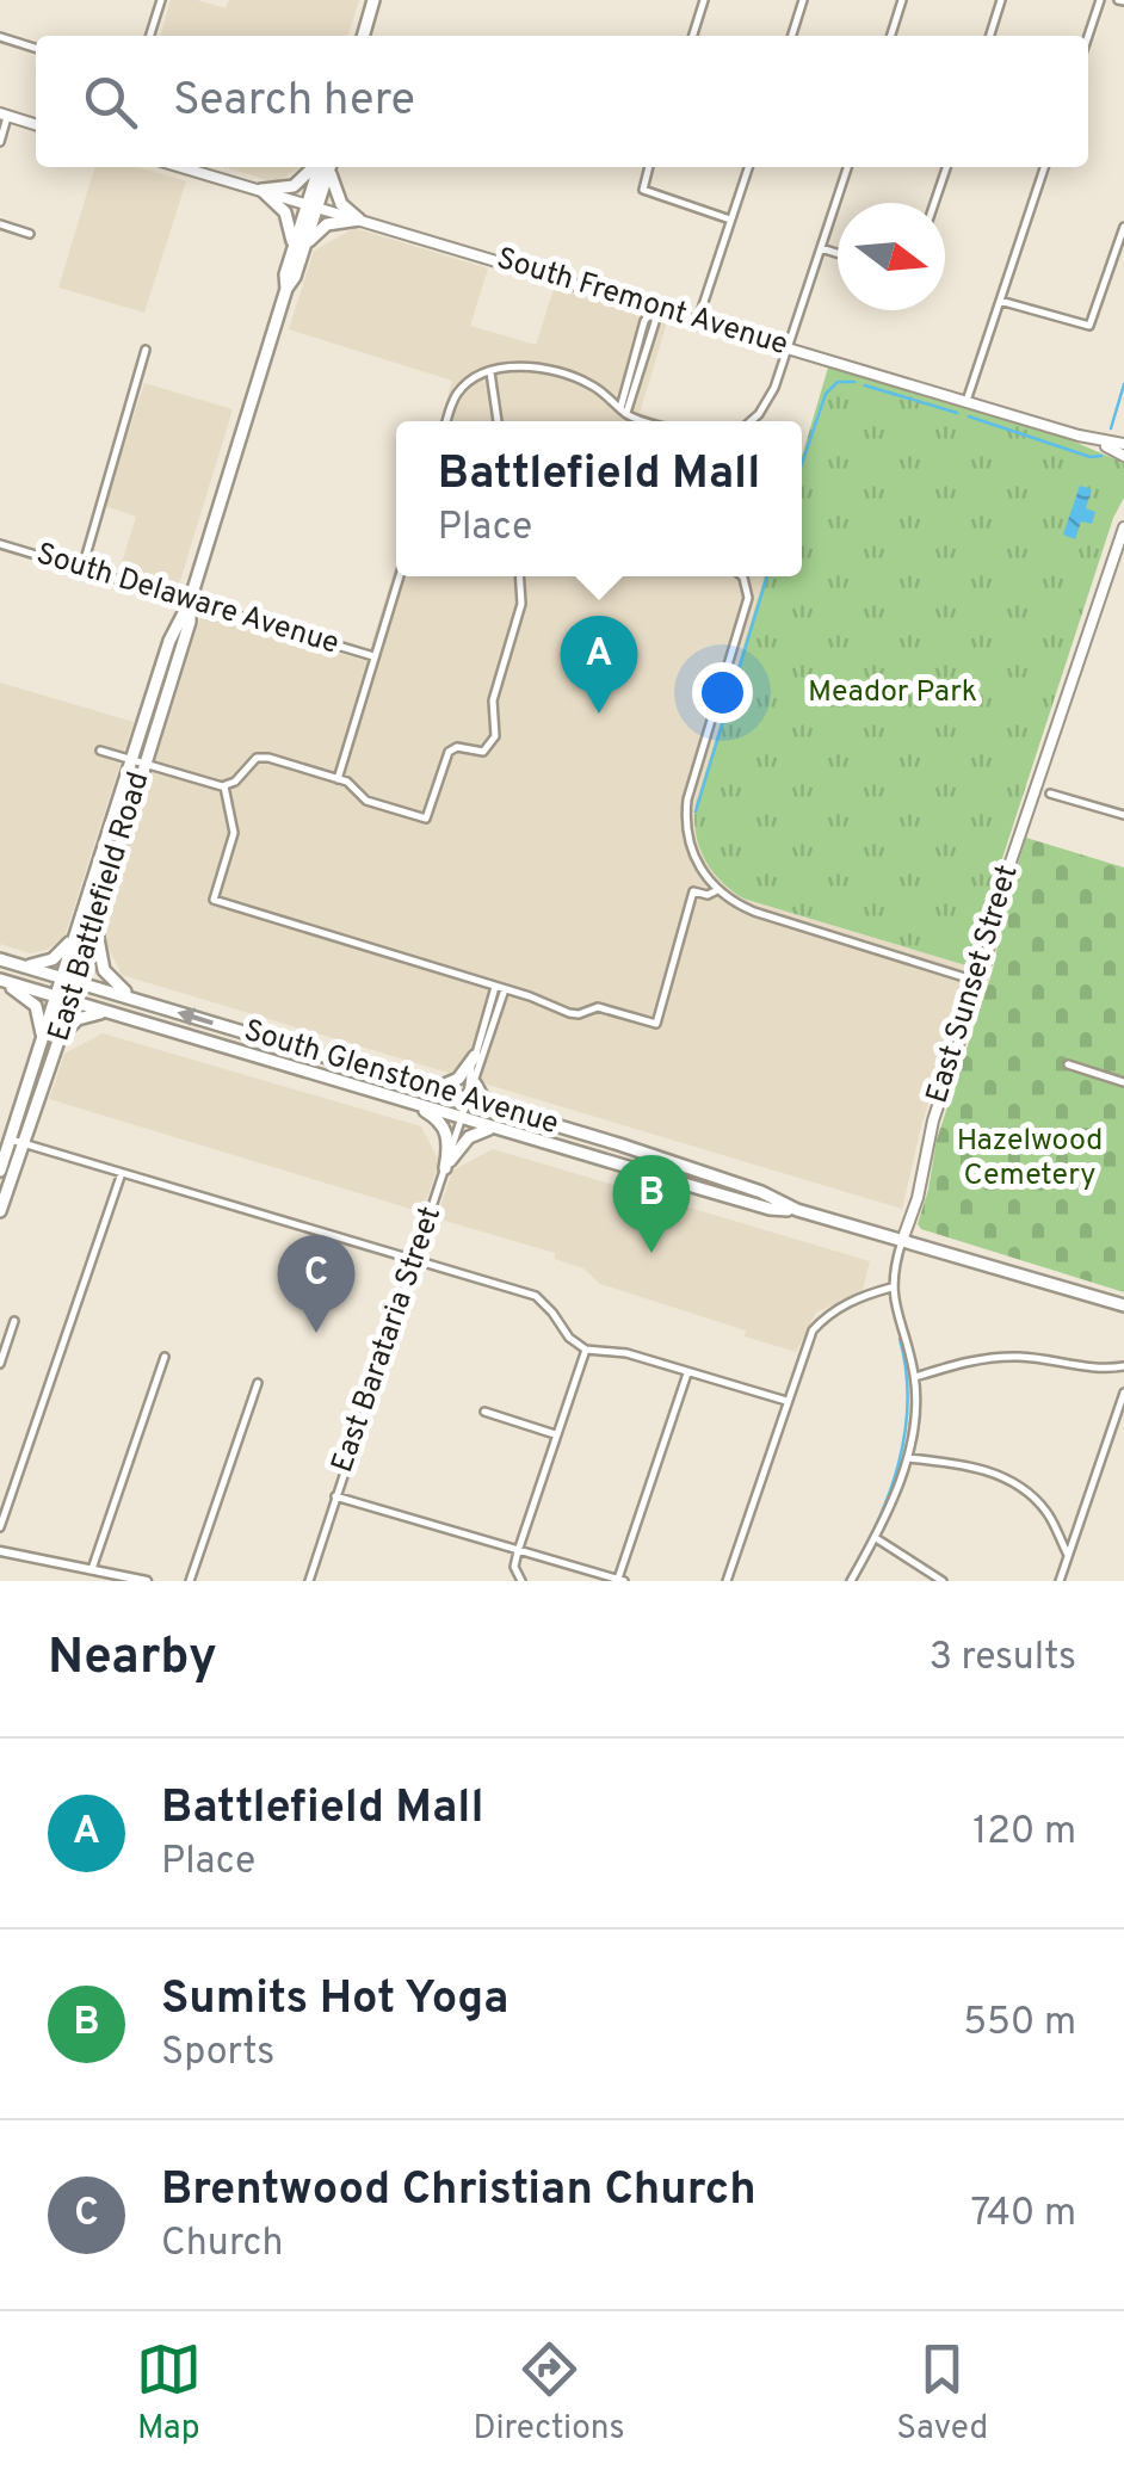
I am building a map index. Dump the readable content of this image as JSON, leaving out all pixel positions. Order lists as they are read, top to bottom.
{
  "streets": {
    "main road": [
      "South Fremont Avenue",
      "East Battlefield Road",
      "East Sunset Street",
      "South Glenstone Avenue"
    ],
    "street": ["South Delaware Avenue", "East Barataria Street"]
  },
  "crossings": [
    ["South Fremont Avenue", "East Battlefield Road"],
    ["South Delaware Avenue", "East Battlefield Road"],
    ["East Battlefield Road", "South Glenstone Avenue"],
    ["East Sunset Street", "South Glenstone Avenue"],
    ["South Glenstone Avenue", "East Barataria Street"]
  ],
  "parks": ["Meador Park", "Hazelwood Cemetery"],
  "north": "right",
  "page": {
    "search": "Search here",
    "popup": ["Battlefield Mall", "Place"],
    "pins": ["A", "B", "C"],
    "heading": ["Nearby", "3 results"],
    "list": [
      {
        "mark": "A",
        "name": "Battlefield Mall",
        "note": "Place",
        "value": "120 m"
      },
      {
        "mark": "B",
        "name": "Sumits Hot Yoga",
        "note": "Sports",
        "value": "550 m"
      },
      {
        "mark": "C",
        "name": "Brentwood Christian Church",
        "note": "Church",
        "value": "740 m"
      }
    ],
    "nav": ["Map", "Directions", "Saved"]
  }
}
